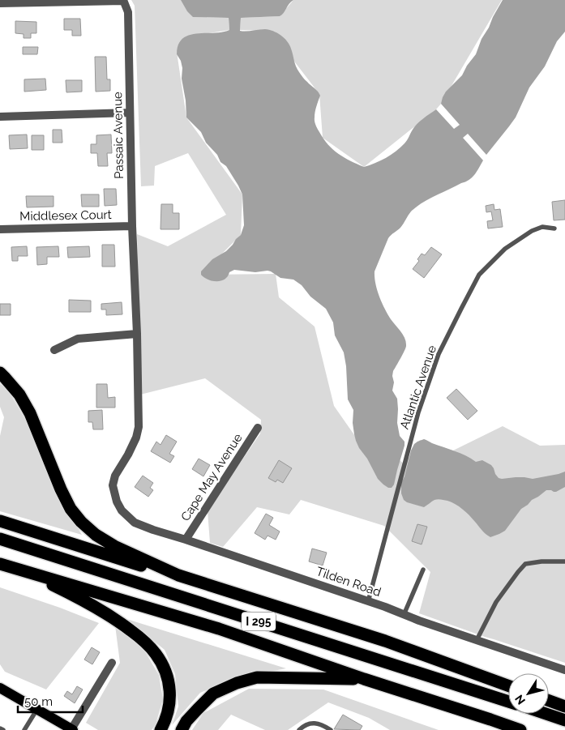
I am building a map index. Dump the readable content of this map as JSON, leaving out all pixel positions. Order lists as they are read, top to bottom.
{
  "streets": {
    "highway": ["I 295"],
    "street": [
      "Passaic Avenue",
      "Middlesex Court",
      "Cape May Avenue",
      "Tilden Road"
    ],
    "lane": ["Atlantic Avenue"]
  },
  "crossings": [
    ["Passaic Avenue", "Middlesex Court"],
    ["Passaic Avenue", "Tilden Road"],
    ["Atlantic Avenue", "Tilden Road"],
    ["Cape May Avenue", "Tilden Road"]
  ],
  "scale_bar": "50 m",
  "north": "bottom left"
}
